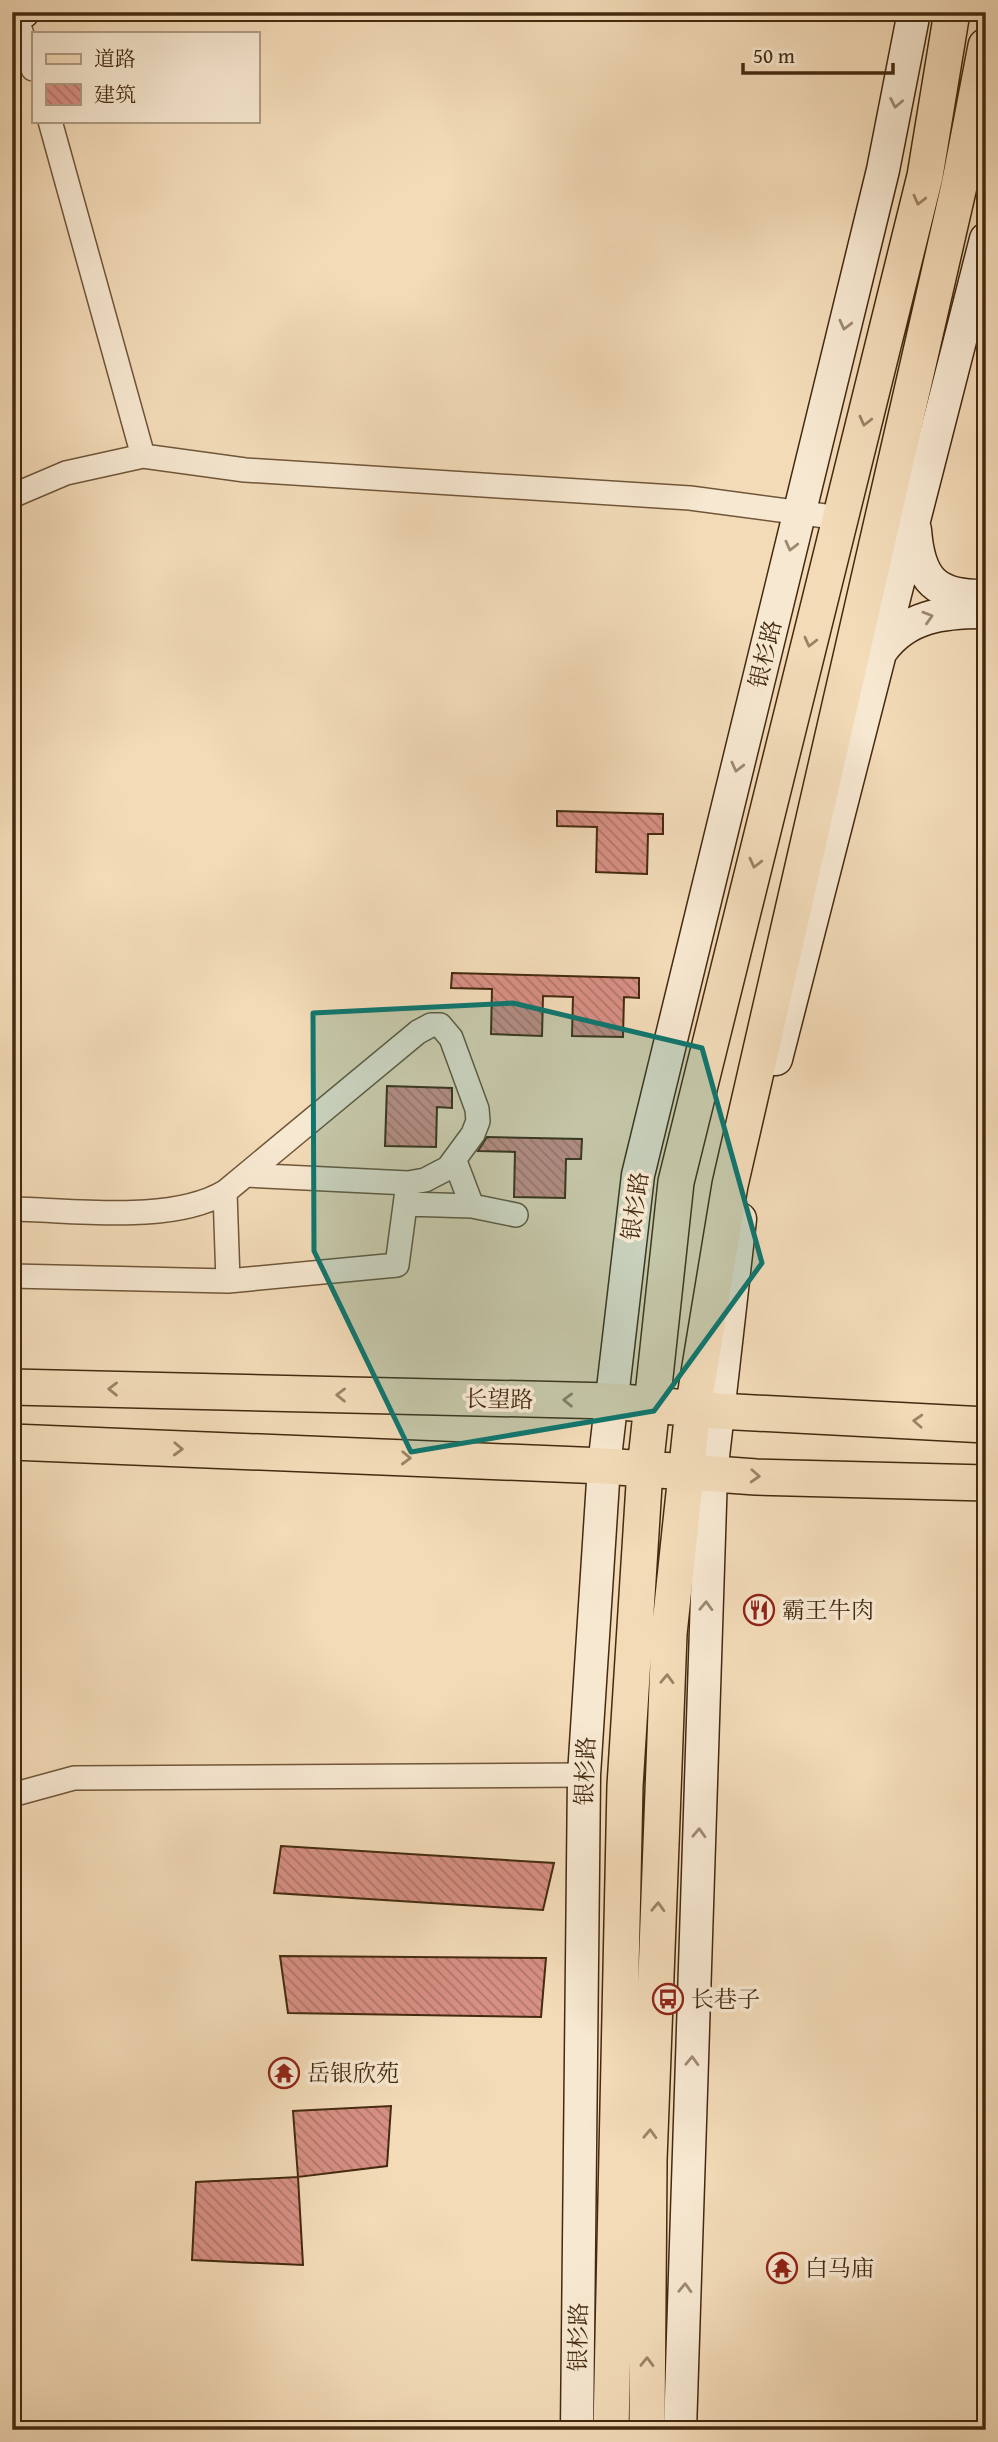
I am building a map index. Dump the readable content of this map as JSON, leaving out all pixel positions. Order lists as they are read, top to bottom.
{
  "streets": {
    "main road": ["银杉路", "长望路"]
  },
  "crossings": [
    ["银杉路", "长望路"]
  ],
  "places": {
    "restaurant": ["霸王牛肉"],
    "bus stop": ["长巷子"],
    "temple": ["岳银欣苑", "白马庙"]
  },
  "legend": ["道路", "建筑"],
  "scale_bar": "50 m"
}
